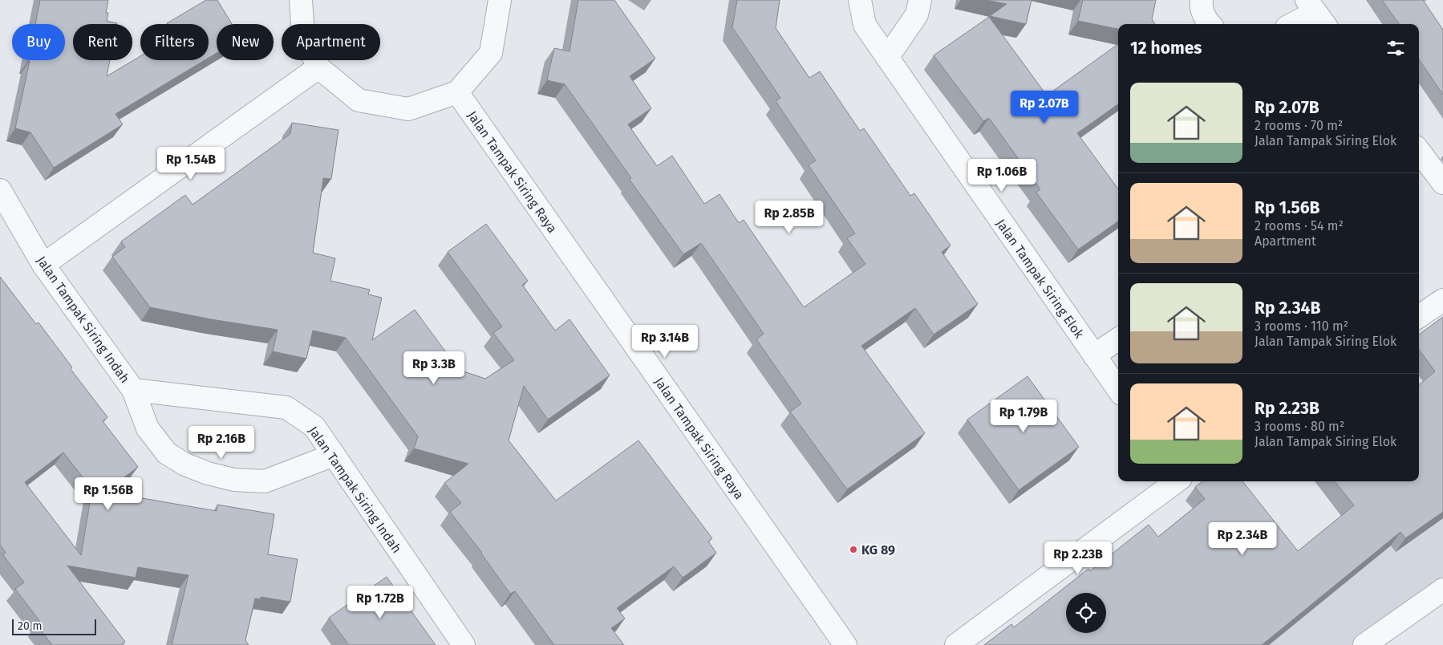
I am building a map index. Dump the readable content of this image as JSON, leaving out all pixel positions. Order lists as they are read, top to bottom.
{
  "streets": {
    "street": ["Jalan Tampak Siring Raya", "Jalan Tampak Siring Elok", "Jalan Tampak Siring Indah"]
  },
  "places": ["KG 89"],
  "scale_bar": "20 m",
  "page": {
    "chip": [
      "Buy",
      "Rent",
      "Filters",
      "New",
      "Apartment"
    ],
    "heading": "12 homes",
    "list": [
      {
        "name": "Rp 2.07B",
        "note": "2 rooms · 70 m² · Jalan Tampak Siring Elok"
      },
      {
        "name": "Rp 1.56B",
        "note": "2 rooms · 54 m² · Apartment"
      },
      {
        "name": "Rp 2.34B",
        "note": "3 rooms · 110 m² · Jalan Tampak Siring Elok"
      },
      {
        "name": "Rp 2.23B",
        "note": "3 rooms · 80 m² · Jalan Tampak Siring Elok"
      }
    ],
    "price": [
      "Rp 2.07B",
      "Rp 1.54B",
      "Rp 1.06B",
      "Rp 2.85B",
      "Rp 3.14B",
      "Rp 3.3B",
      "Rp 1.79B",
      "Rp 2.16B",
      "Rp 1.56B",
      "Rp 2.34B",
      "Rp 2.23B",
      "Rp 1.72B"
    ],
    "scale": "20 m"
  }
}
